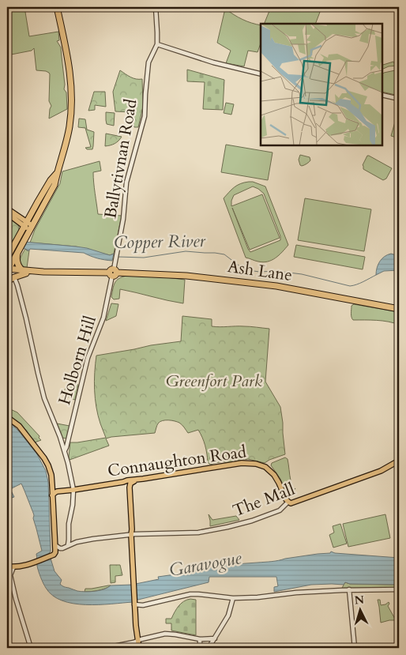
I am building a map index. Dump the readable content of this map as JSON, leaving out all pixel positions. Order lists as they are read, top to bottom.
{
  "streets": {
    "highway": ["Ash Lane"],
    "main road": ["Connaughton Road", "The Mall"],
    "street": ["Ballytivnan Road", "Holborn Hill"]
  },
  "crossings": [
    ["Ballytivnan Road", "Ash Lane"],
    ["Ballytivnan Road", "Holborn Hill"],
    ["Ash Lane", "Holborn Hill"],
    ["Connaughton Road", "The Mall"]
  ],
  "water": ["Copper River", "Garavogue"],
  "parks": ["Greenfort Park"],
  "north": "top"
}
